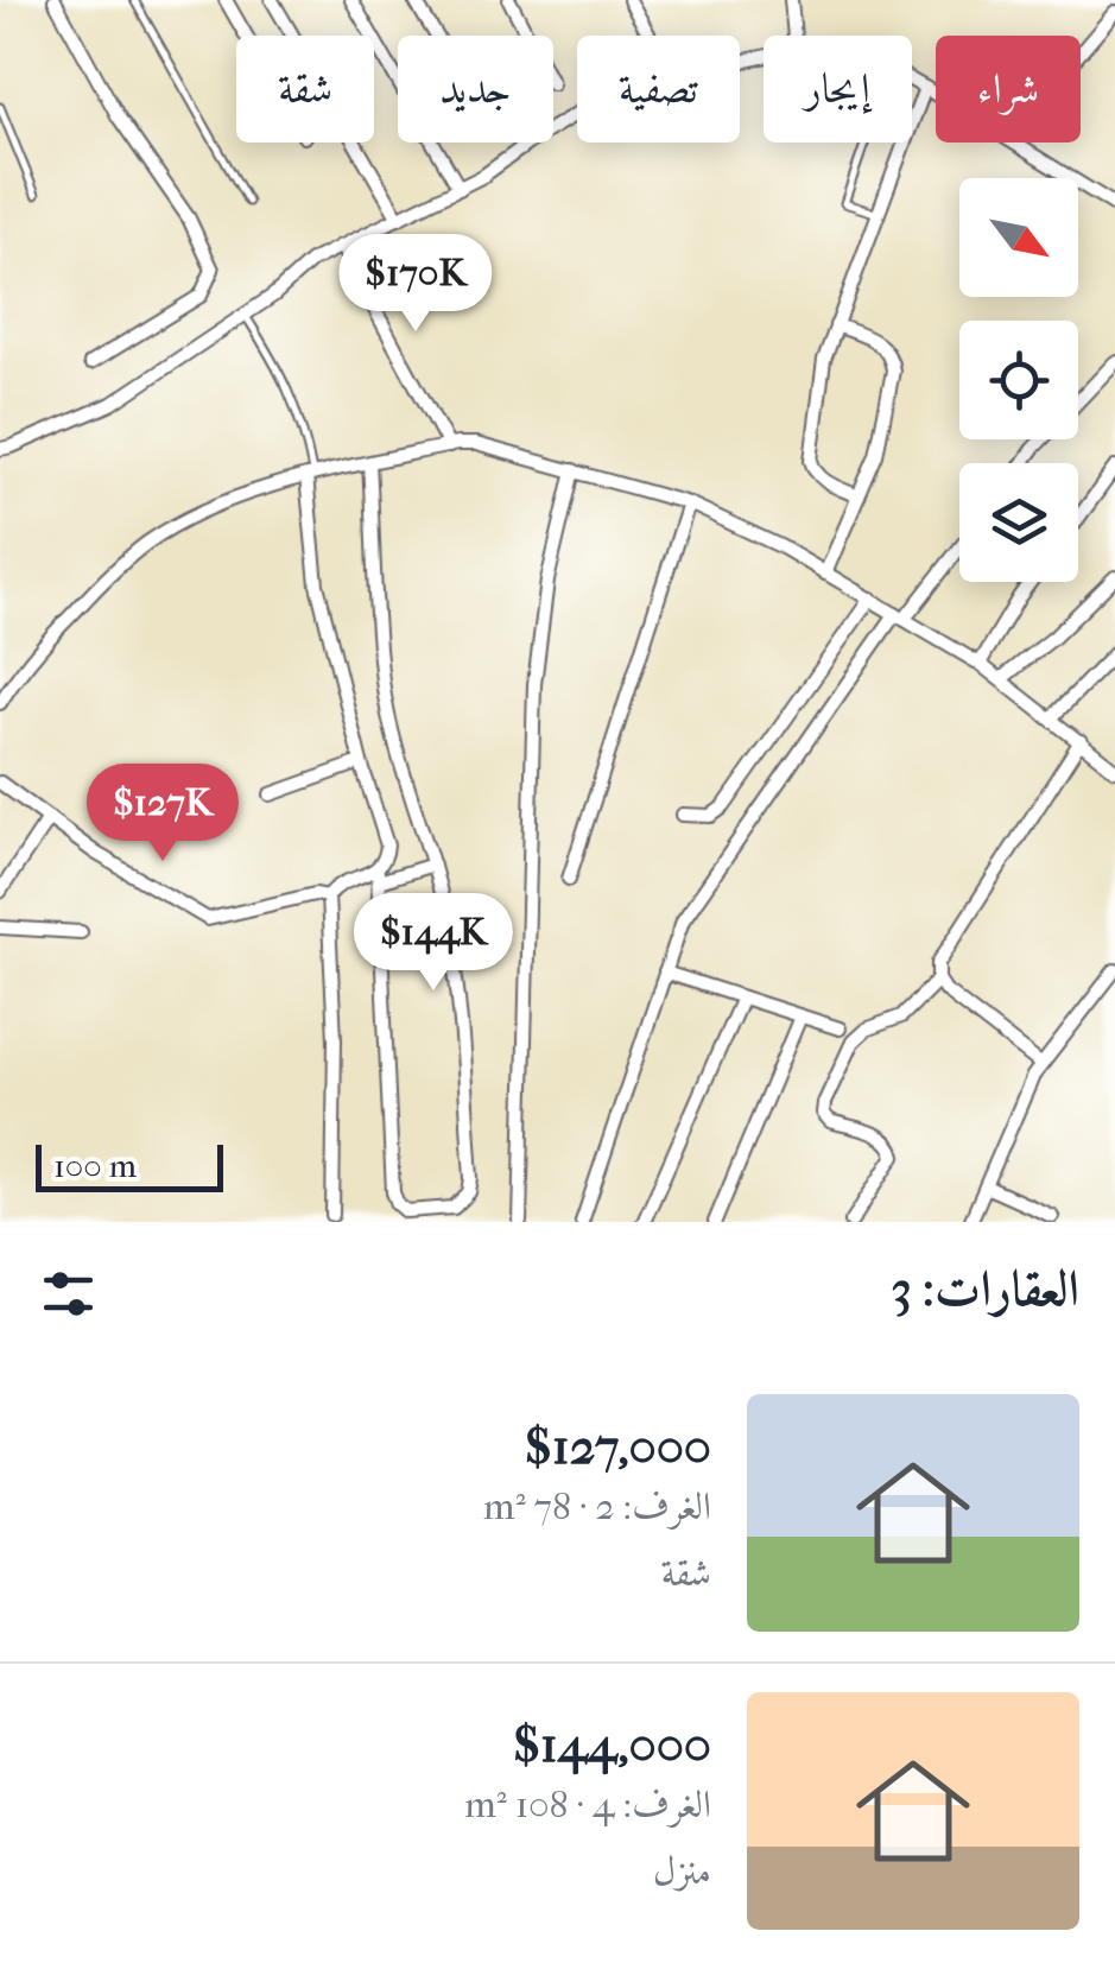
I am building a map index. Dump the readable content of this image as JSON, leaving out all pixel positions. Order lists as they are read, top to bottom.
{
  "scale_bar": "100 m",
  "north": "bottom right",
  "page": {
    "chip": [
      "شراء",
      "إيجار",
      "تصفية",
      "جديد",
      "شقة"
    ],
    "price": ["$170K", "$127K", "$144K"],
    "scale": "100 m",
    "heading": "العقارات: 3",
    "list": [
      {
        "name": "$127,000",
        "note": "الغرف: 2 · 78 m² · شقة"
      },
      {
        "name": "$144,000",
        "note": "الغرف: 4 · 108 m² · منزل"
      }
    ]
  }
}
